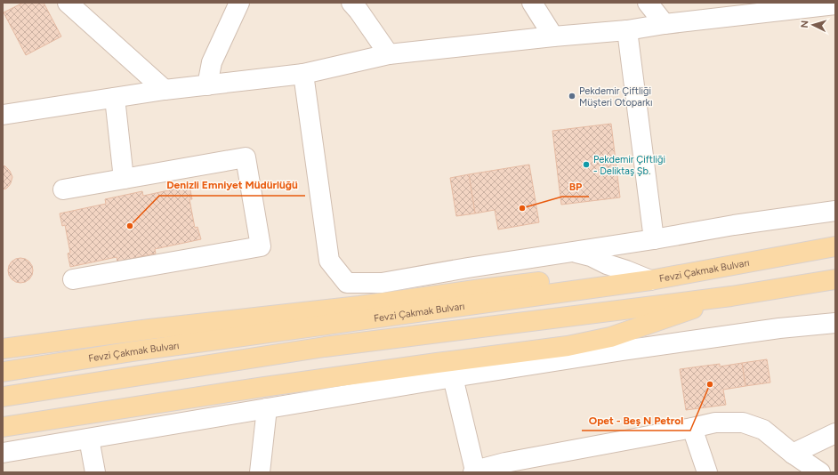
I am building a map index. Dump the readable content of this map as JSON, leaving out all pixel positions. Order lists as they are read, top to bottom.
{
  "streets": {
    "main road": ["Fevzi Çakmak Bulvarı"]
  },
  "places": [
    "Pekdemir Çiftliği Müşteri Otoparkı",
    "Pekdemir Çiftliği - Deliktaş Şb.",
    "BP",
    "Denizli Emniyet Müdürlüğü",
    "Opet - Beş N Petrol"
  ],
  "north": "left"
}
